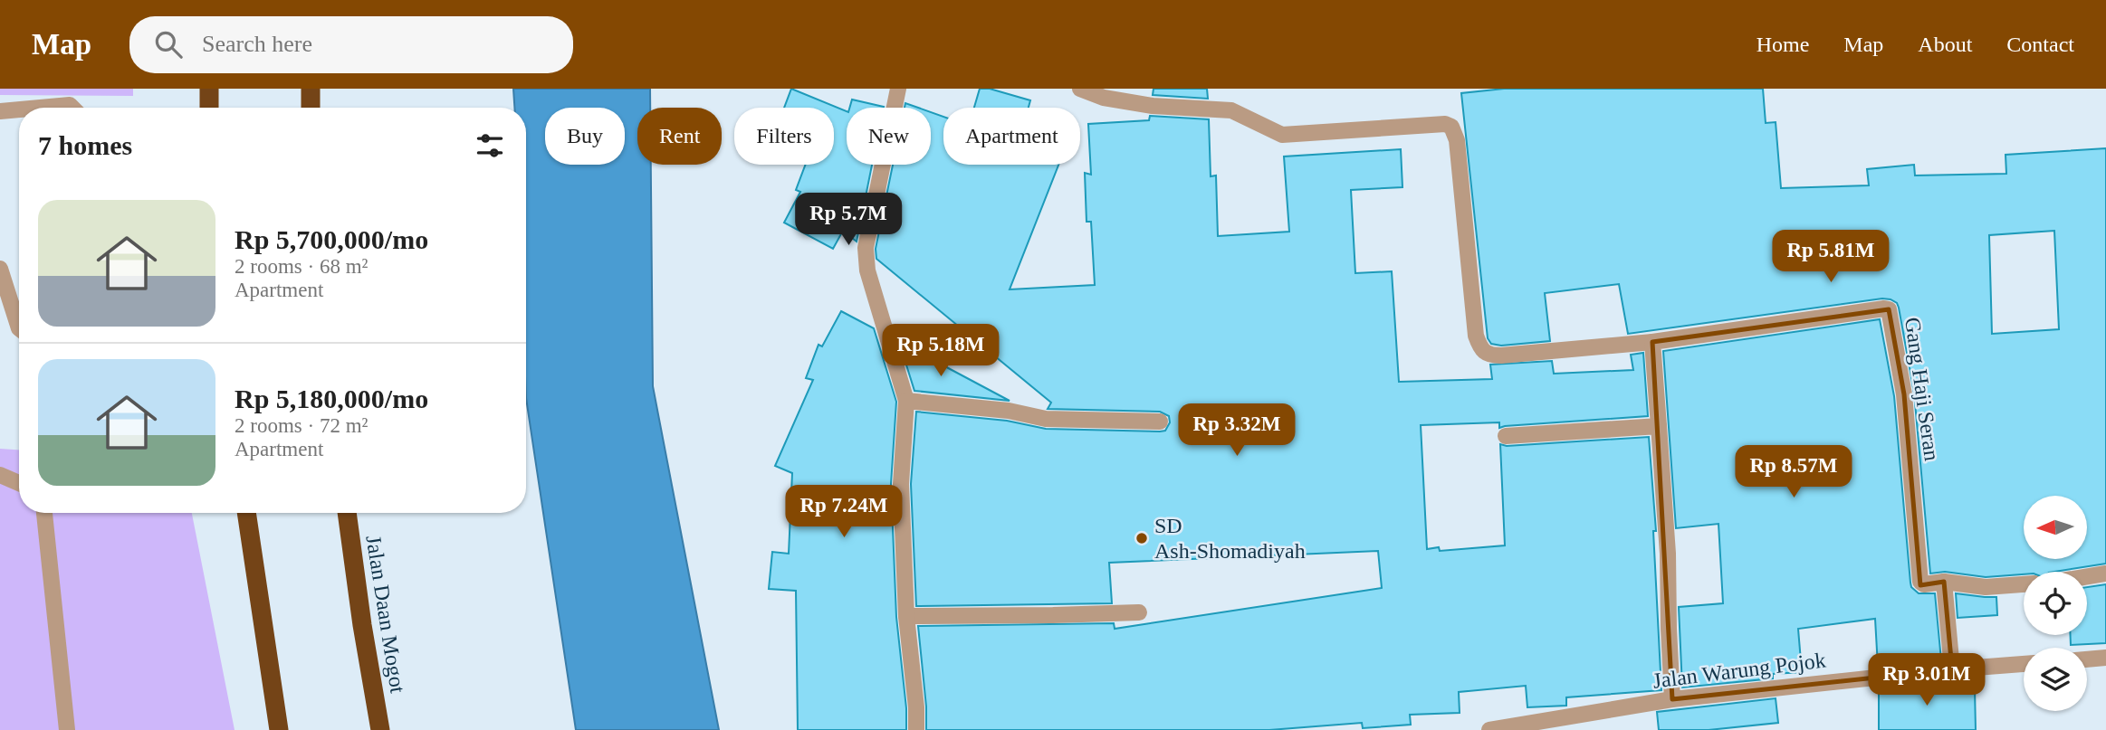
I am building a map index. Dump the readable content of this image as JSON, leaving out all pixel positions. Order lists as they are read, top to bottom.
{
  "streets": {
    "highway": ["Jalan Daan Mogot"],
    "street": ["Gang Haji Seran", "Jalan Warung Pojok"]
  },
  "places": ["SD Ash-Shomadiyah"],
  "north": "left",
  "page": {
    "header": "Map",
    "search": "Search here",
    "nav": [
      "Home",
      "Map",
      "About",
      "Contact"
    ],
    "chip": [
      "Buy",
      "Rent",
      "Filters",
      "New",
      "Apartment"
    ],
    "heading": "7 homes",
    "list": [
      {
        "name": "Rp 5,700,000/mo",
        "note": "2 rooms · 68 m² · Apartment"
      },
      {
        "name": "Rp 5,180,000/mo",
        "note": "2 rooms · 72 m² · Apartment"
      }
    ],
    "price": [
      "Rp 5.7M",
      "Rp 5.81M",
      "Rp 5.18M",
      "Rp 3.32M",
      "Rp 8.57M",
      "Rp 7.24M",
      "Rp 3.01M"
    ]
  }
}
